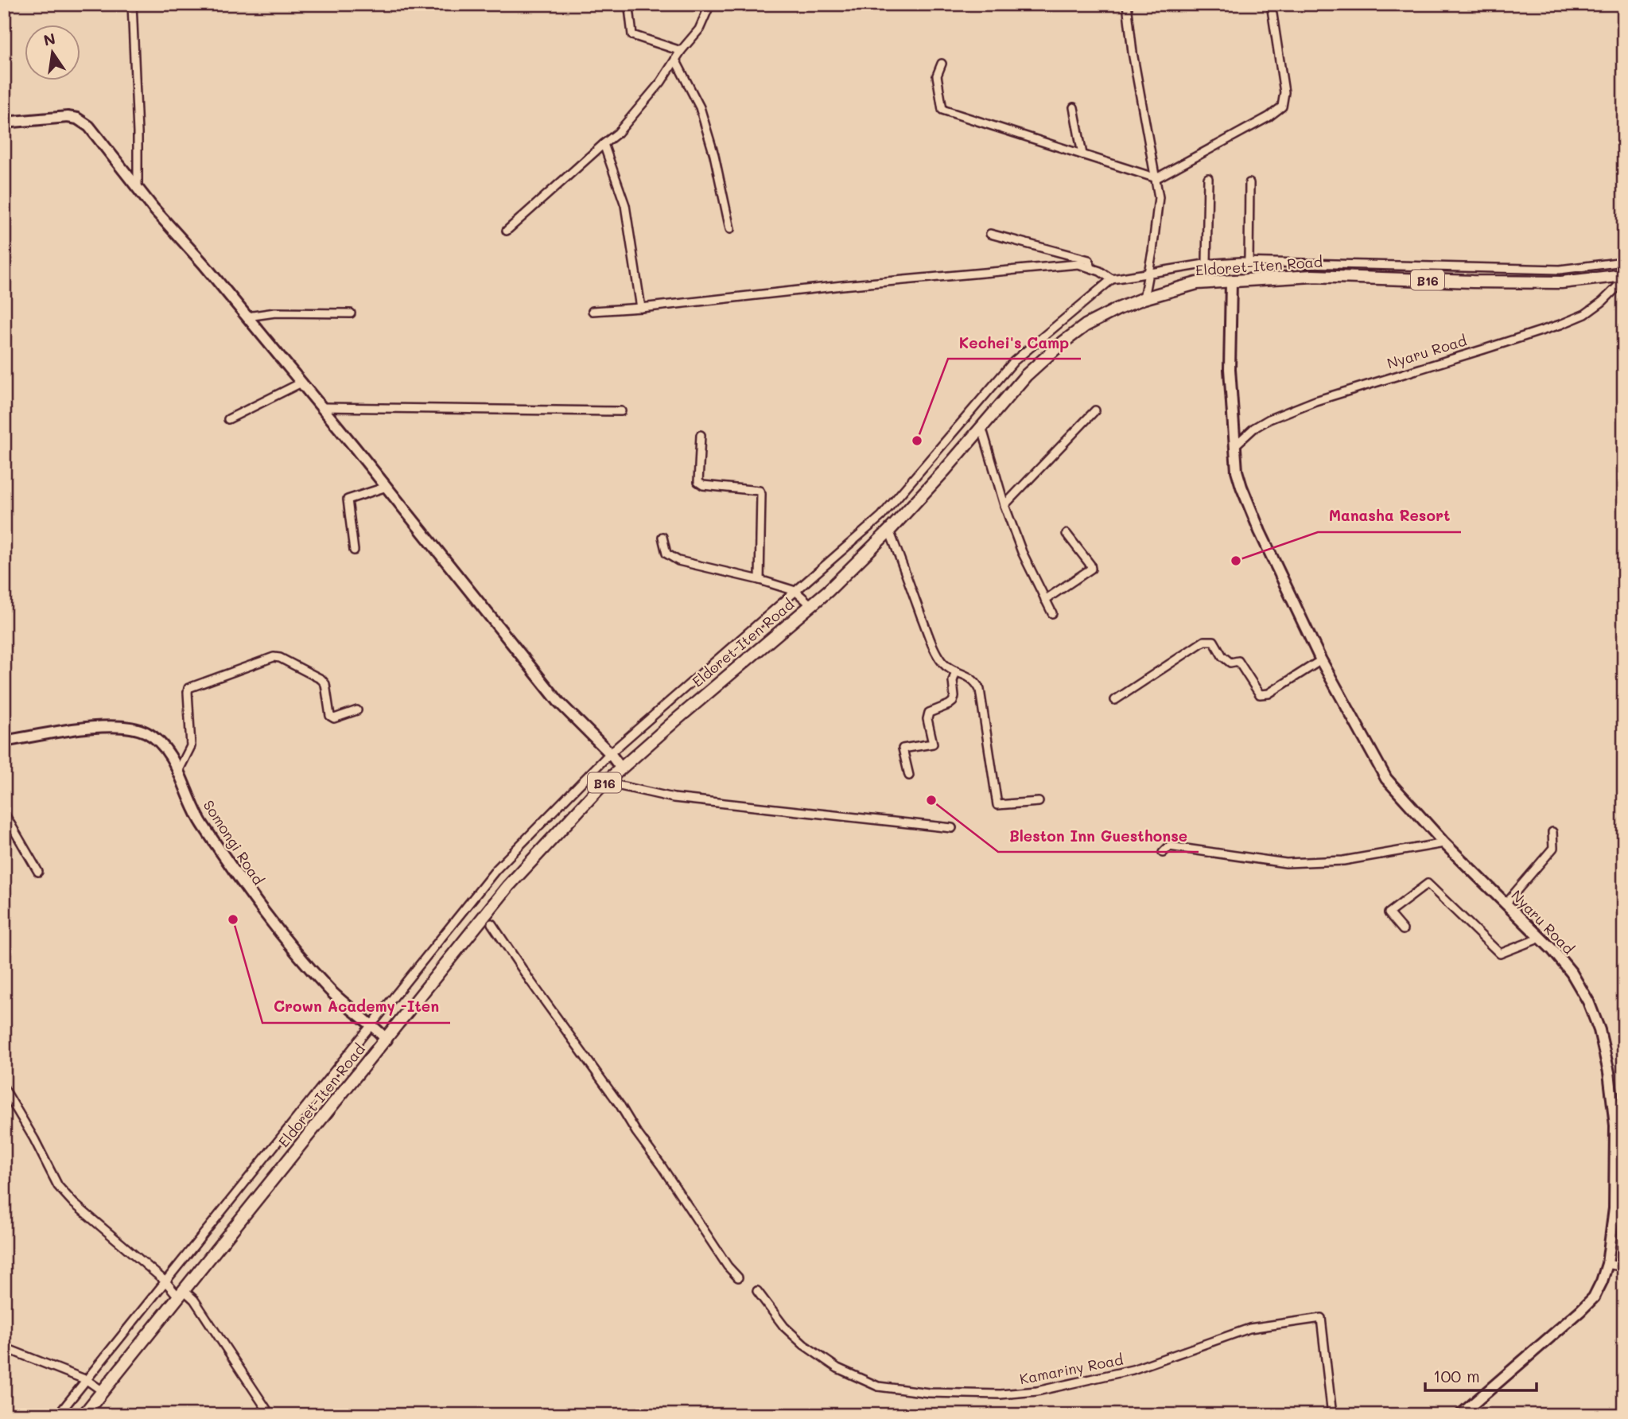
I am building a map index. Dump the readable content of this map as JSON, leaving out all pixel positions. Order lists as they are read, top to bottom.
{
  "streets": {
    "main road": ["Eldoret-Iten Road", "B16"],
    "street": ["Nyaru Road", "Somongi Road", "Kamariny Road"]
  },
  "crossings": [
    ["Eldoret-Iten Road", "Nyaru Road"],
    ["Eldoret-Iten Road", "Somongi Road"]
  ],
  "places": [
    "Kechei's Camp",
    "Manasha Resort",
    "Bleston Inn Guesthonse",
    "Crown Academy -Iten"
  ],
  "scale_bar": "100 m",
  "north": "top"
}
